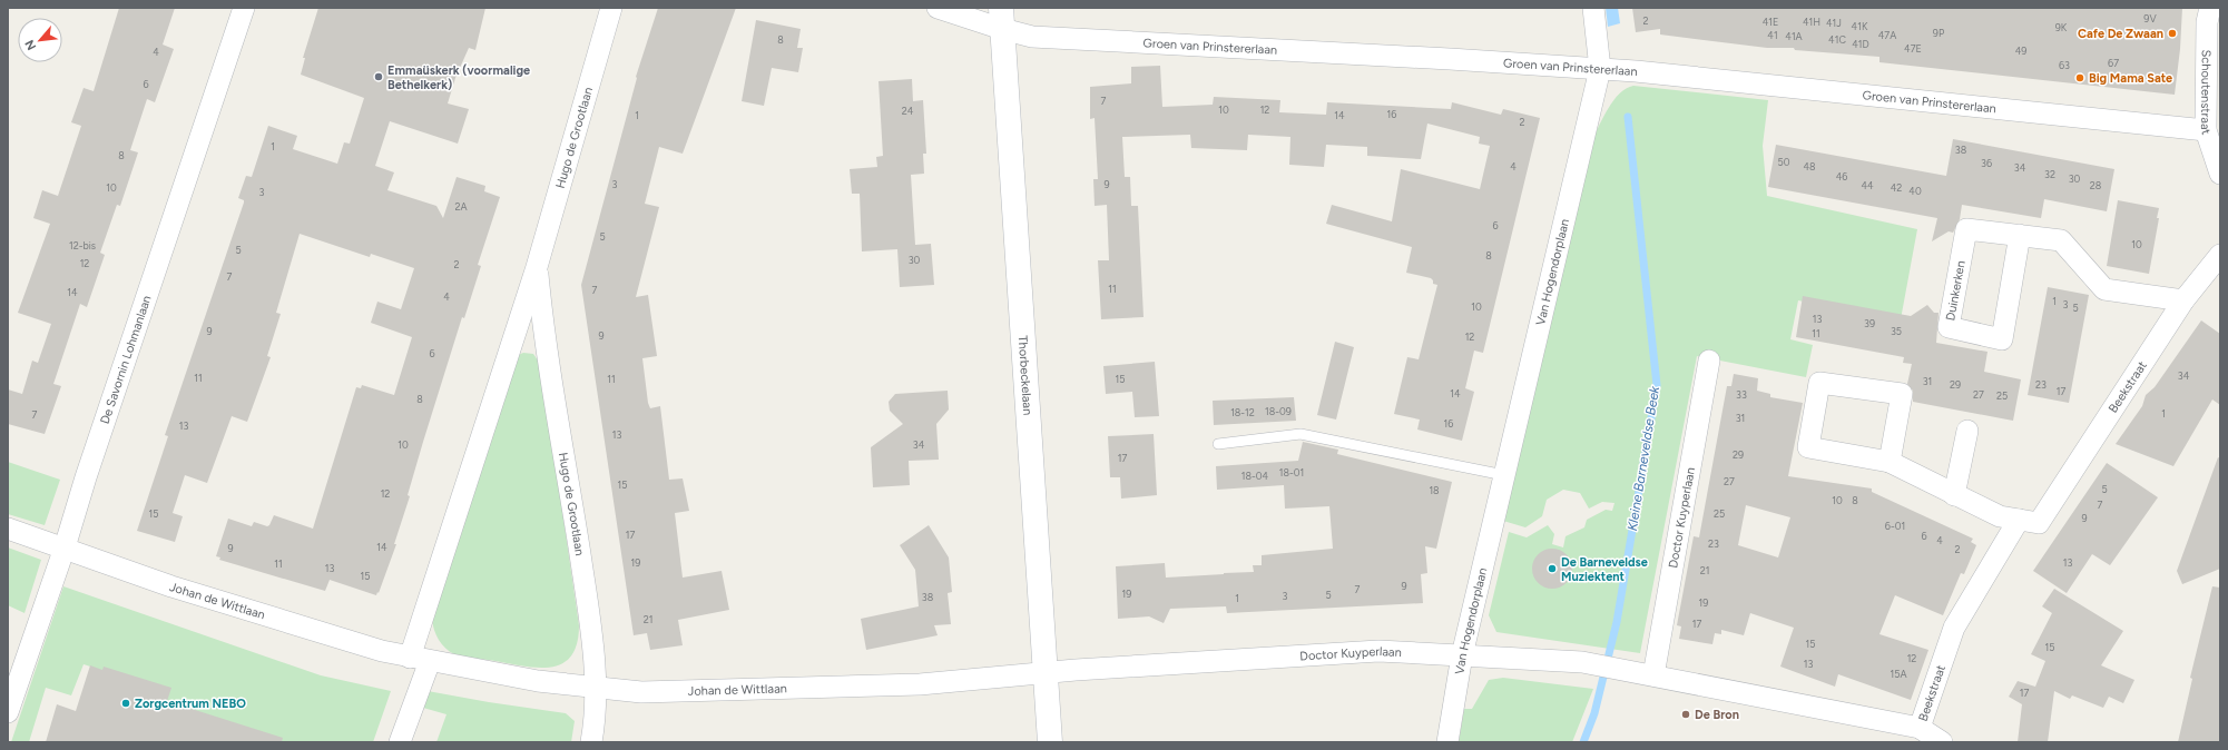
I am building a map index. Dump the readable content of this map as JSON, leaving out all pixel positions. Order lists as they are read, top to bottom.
{
  "streets": {
    "main road": ["Thorbeckelaan"],
    "street": [
      "Groen van Prinstererlaan",
      "Schoutenstraat",
      "Hugo de Grootlaan",
      "Van Hogendorplaan",
      "Duinkerken",
      "De Savornin Lohmanlaan",
      "Beekstraat",
      "Doctor Kuyperlaan",
      "Johan de Wittlaan"
    ]
  },
  "crossings": [
    ["Groen van Prinstererlaan", "Schoutenstraat"],
    ["Groen van Prinstererlaan", "Van Hogendorplaan"],
    ["Groen van Prinstererlaan", "Thorbeckelaan"],
    ["Hugo de Grootlaan", "Johan de Wittlaan"],
    ["Van Hogendorplaan", "Doctor Kuyperlaan"],
    ["Duinkerken", "Beekstraat"],
    ["De Savornin Lohmanlaan", "Johan de Wittlaan"],
    ["Thorbeckelaan", "Doctor Kuyperlaan"],
    ["Thorbeckelaan", "Johan de Wittlaan"],
    ["Beekstraat", "Doctor Kuyperlaan"],
    ["Doctor Kuyperlaan", "Johan de Wittlaan"]
  ],
  "water": ["Kleine Barneveldse Beek"],
  "places": [
    "Cafe De Zwaan",
    "Emmaüskerk (voormalige Bethelkerk)",
    "Big Mama Sate",
    "De Barneveldse Muziektent",
    "Zorgcentrum NEBO",
    "De Bron"
  ],
  "house_numbers": [
    "9V",
    "2",
    "41E",
    "41H",
    "41J",
    "41K",
    "9K",
    "9P",
    "41",
    "47A",
    "41A",
    "8",
    "41C",
    "41D",
    "47E",
    "49",
    "4",
    "67",
    "63",
    "6",
    "7",
    "10",
    "12",
    "24",
    "16",
    "1",
    "14",
    "2",
    "1",
    "38",
    "8",
    "50",
    "36",
    "4",
    "48",
    "34",
    "32",
    "46",
    "30",
    "3",
    "9",
    "44",
    "28",
    "10",
    "42",
    "40",
    "3",
    "2A",
    "6",
    "5",
    "10",
    "12-bis",
    "5",
    "8",
    "30",
    "12",
    "2",
    "7",
    "11",
    "7",
    "14",
    "4",
    "1",
    "3",
    "10",
    "5",
    "13",
    "39",
    "9",
    "35",
    "11",
    "9",
    "12",
    "6",
    "34",
    "11",
    "11",
    "15",
    "31",
    "29",
    "23",
    "17",
    "14",
    "33",
    "27",
    "25",
    "8",
    "18-09",
    "18-12",
    "1",
    "7",
    "31",
    "16",
    "13",
    "13",
    "10",
    "34",
    "29",
    "17",
    "18-01",
    "18-04",
    "27",
    "15",
    "5",
    "18",
    "12",
    "10",
    "8",
    "7",
    "15",
    "25",
    "9",
    "6-01",
    "17",
    "6",
    "4",
    "23",
    "14",
    "9",
    "2",
    "19",
    "13",
    "11",
    "13",
    "21",
    "15",
    "9",
    "7",
    "19",
    "5",
    "3",
    "38",
    "1",
    "19",
    "21",
    "17",
    "15",
    "15",
    "12",
    "13",
    "15A",
    "17"
  ],
  "north": "bottom left"
}
